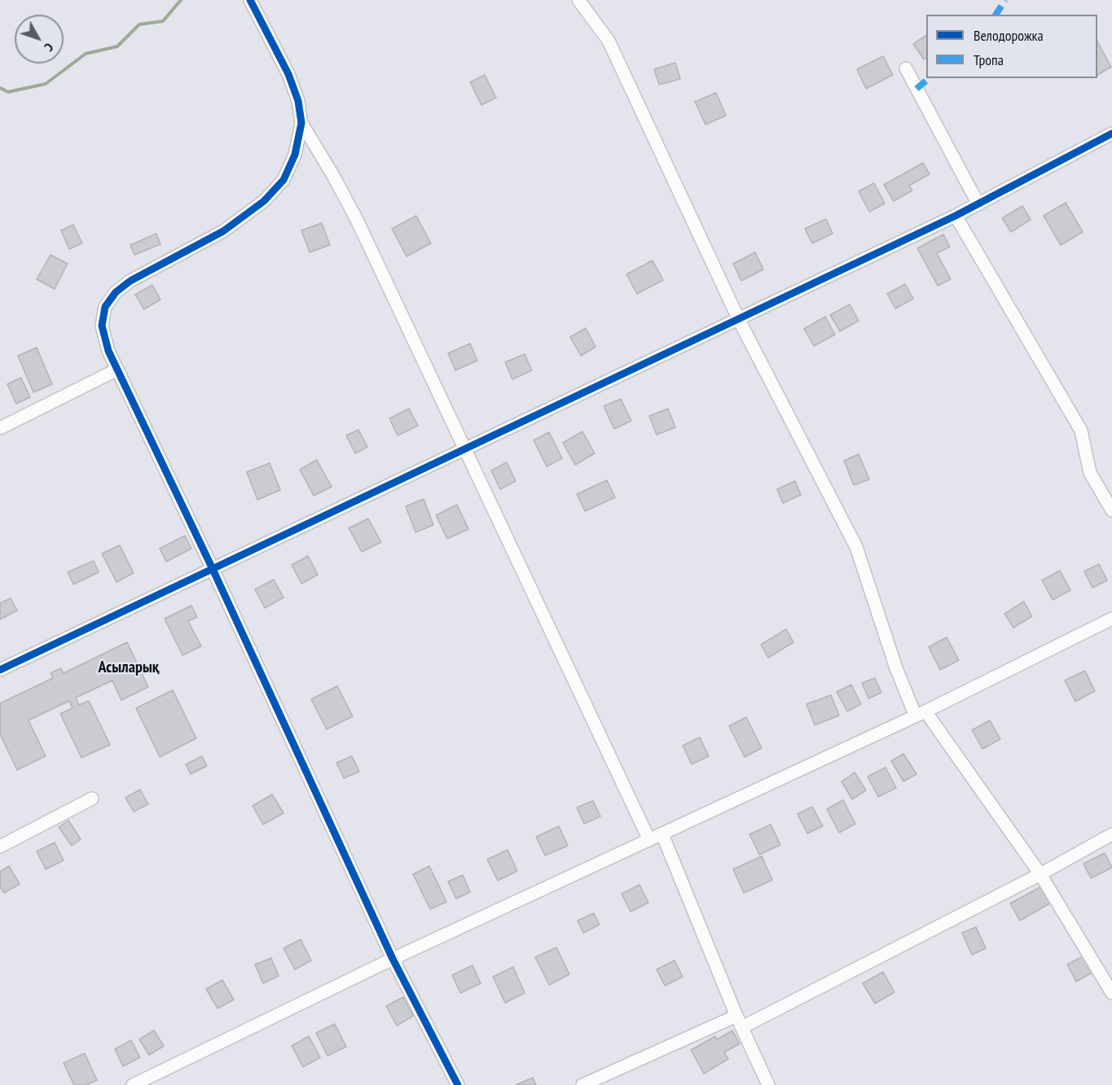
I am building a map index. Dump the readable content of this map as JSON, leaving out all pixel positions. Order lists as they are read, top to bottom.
{
  "districts": ["Асыларық"],
  "legend": ["Велодорожка", "Тропа"],
  "north": "bottom right"
}
